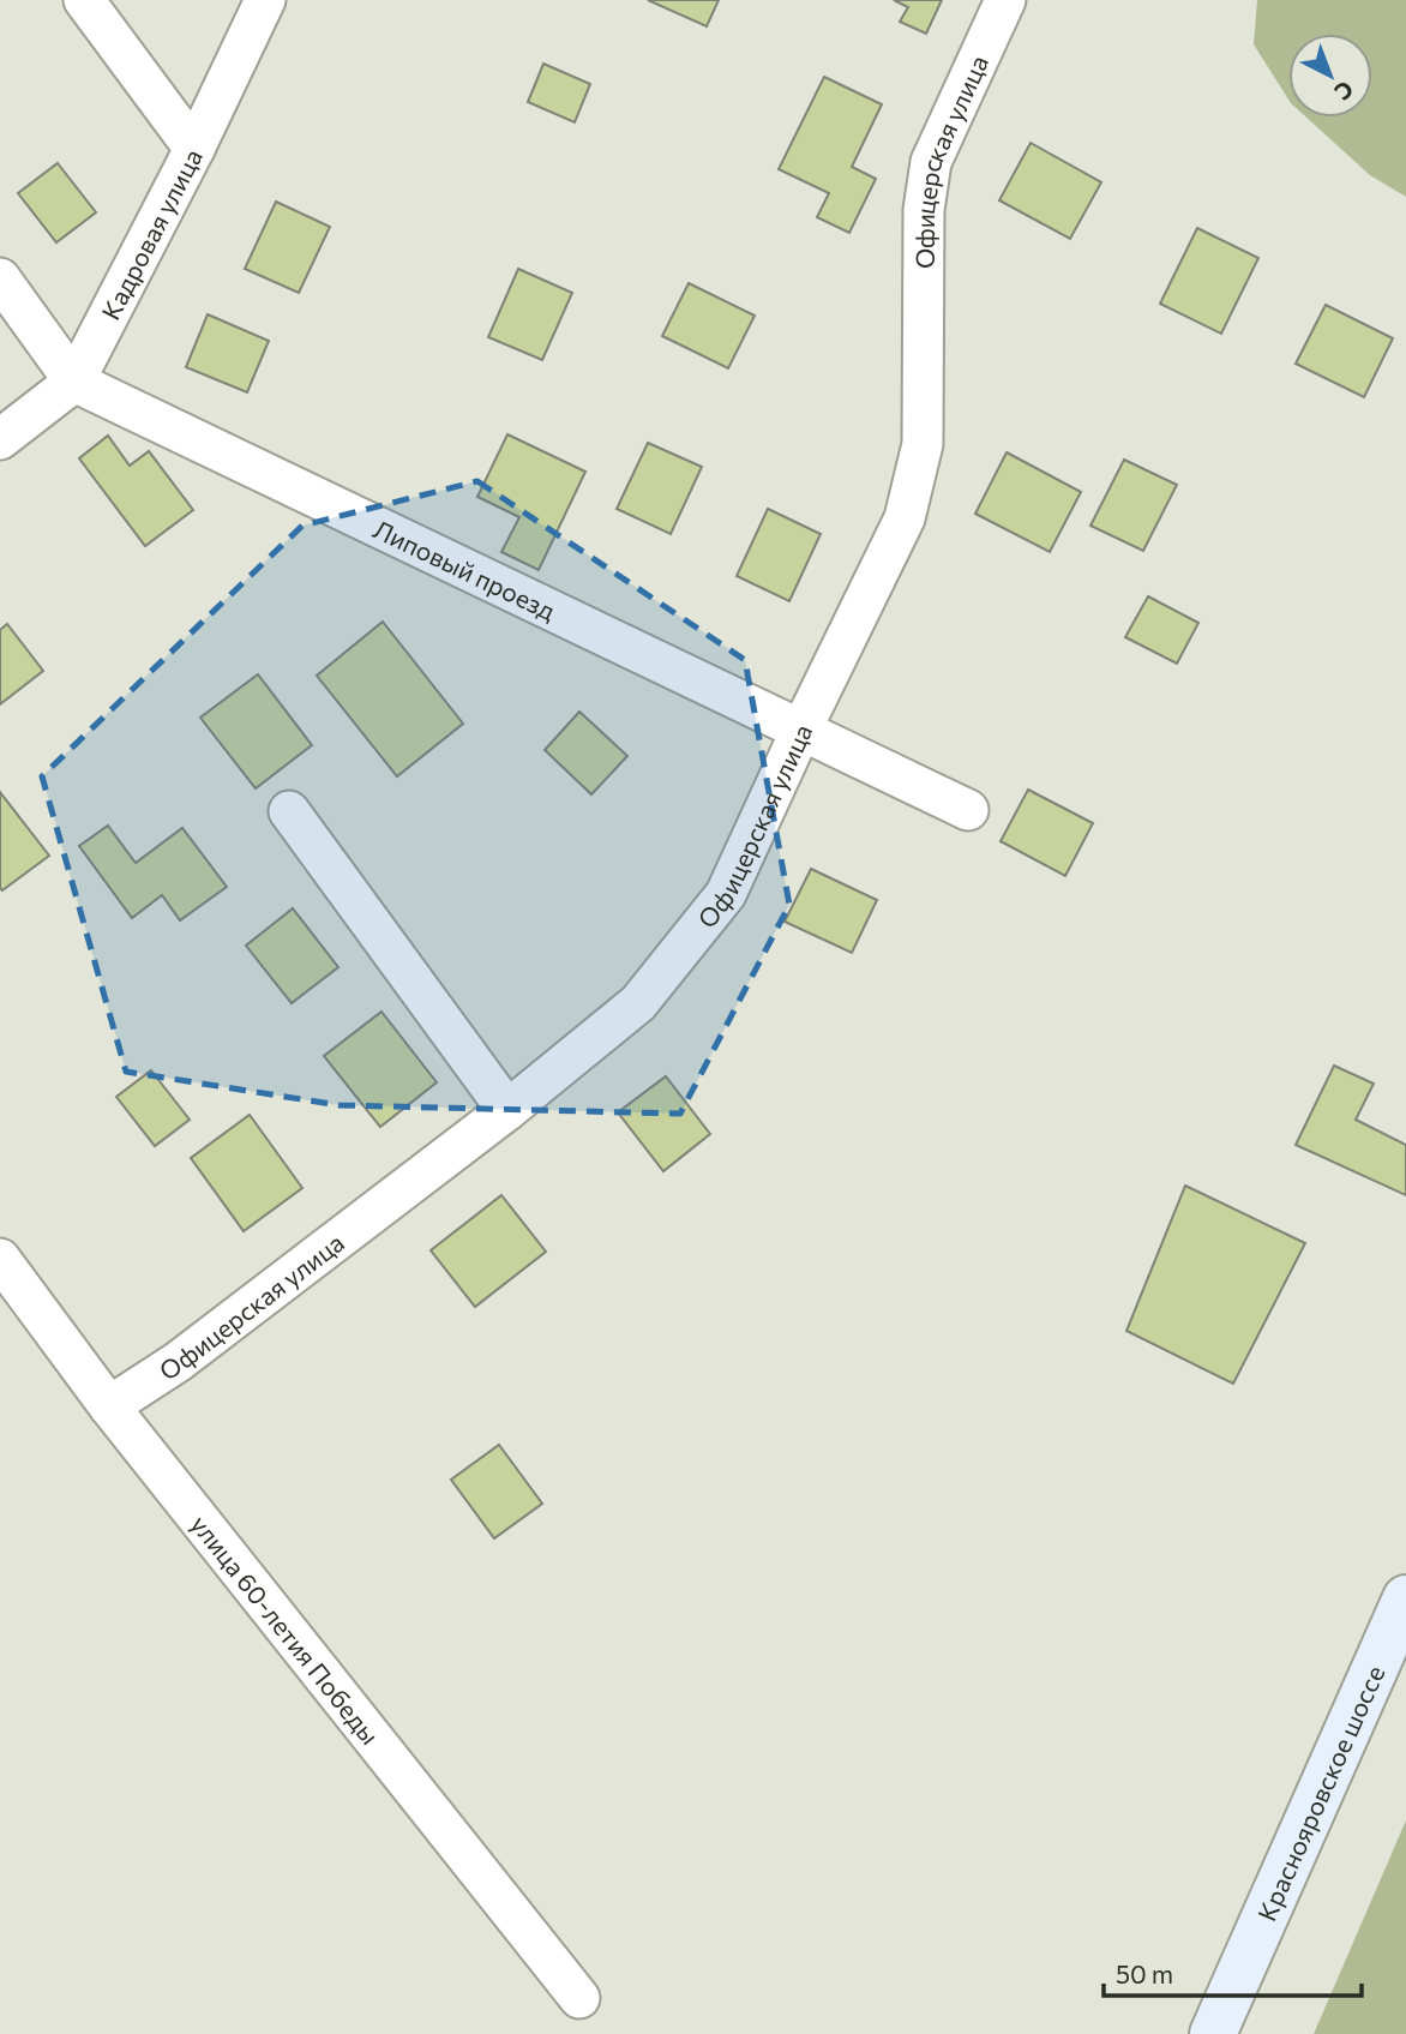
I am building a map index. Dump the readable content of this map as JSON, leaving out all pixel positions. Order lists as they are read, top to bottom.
{
  "streets": {
    "street": [
      "Офицерская улица",
      "Кадровая улица",
      "Липовый проезд",
      "улица 60-летия Победы",
      "Краснояровское шоссе"
    ]
  },
  "crossings": [
    ["Офицерская улица", "Липовый проезд"],
    ["Офицерская улица", "улица 60-летия Победы"],
    ["Кадровая улица", "Липовый проезд"]
  ],
  "scale_bar": "50 m",
  "north": "bottom right"
}
